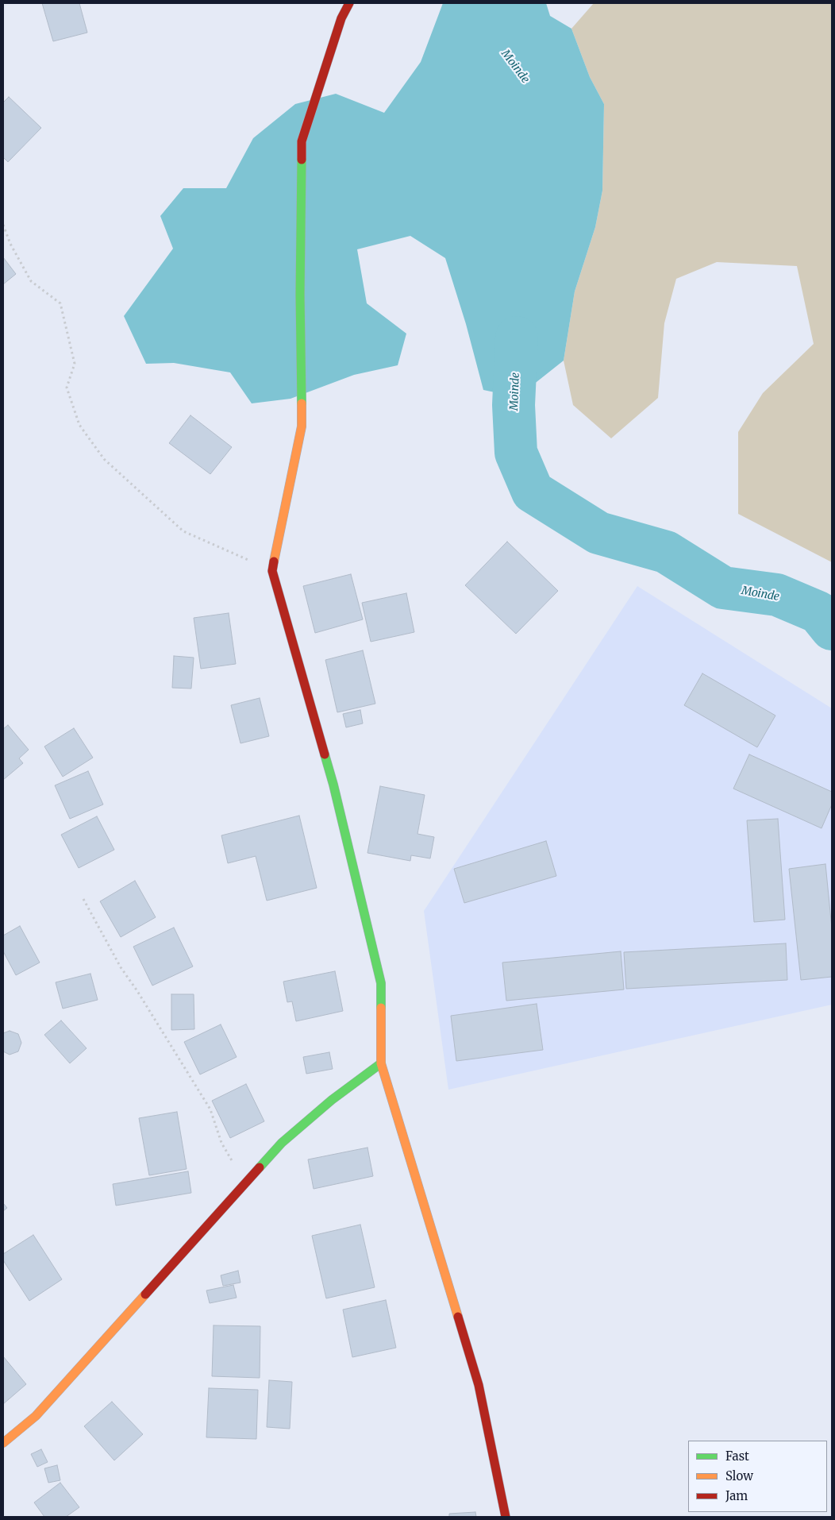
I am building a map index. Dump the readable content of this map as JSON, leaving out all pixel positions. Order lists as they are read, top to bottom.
{
  "water": ["Moinde"],
  "legend": ["Fast", "Slow", "Jam"]
}
